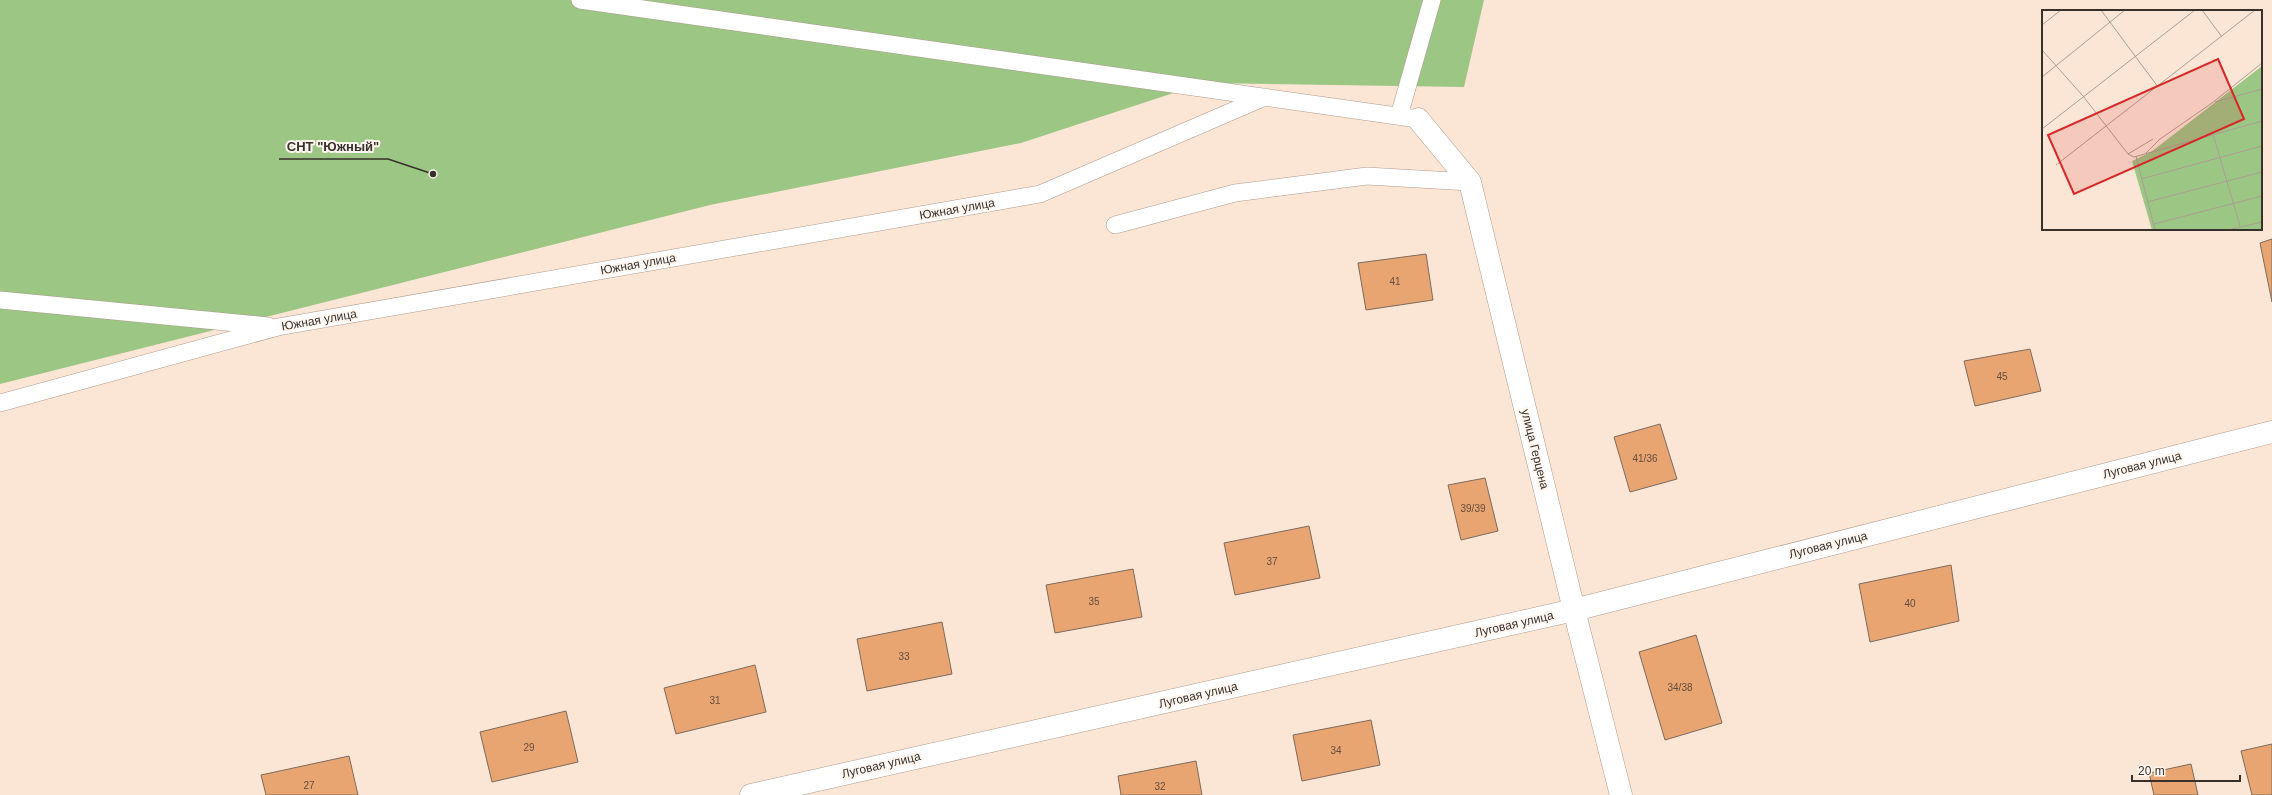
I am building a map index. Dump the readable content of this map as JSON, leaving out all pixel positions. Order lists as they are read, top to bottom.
{
  "streets": {
    "street": ["улица Герцена", "Луговая улица"],
    "lane": ["Южная улица"]
  },
  "crossings": [
    ["улица Герцена", "Луговая улица"]
  ],
  "places": ["СНТ \"Южный\""],
  "house_numbers": [
    "41",
    "45",
    "41/36",
    "39/39",
    "37",
    "35",
    "40",
    "33",
    "34/38",
    "31",
    "29",
    "34",
    "27",
    "32"
  ],
  "scale_bar": "20 m"
}
